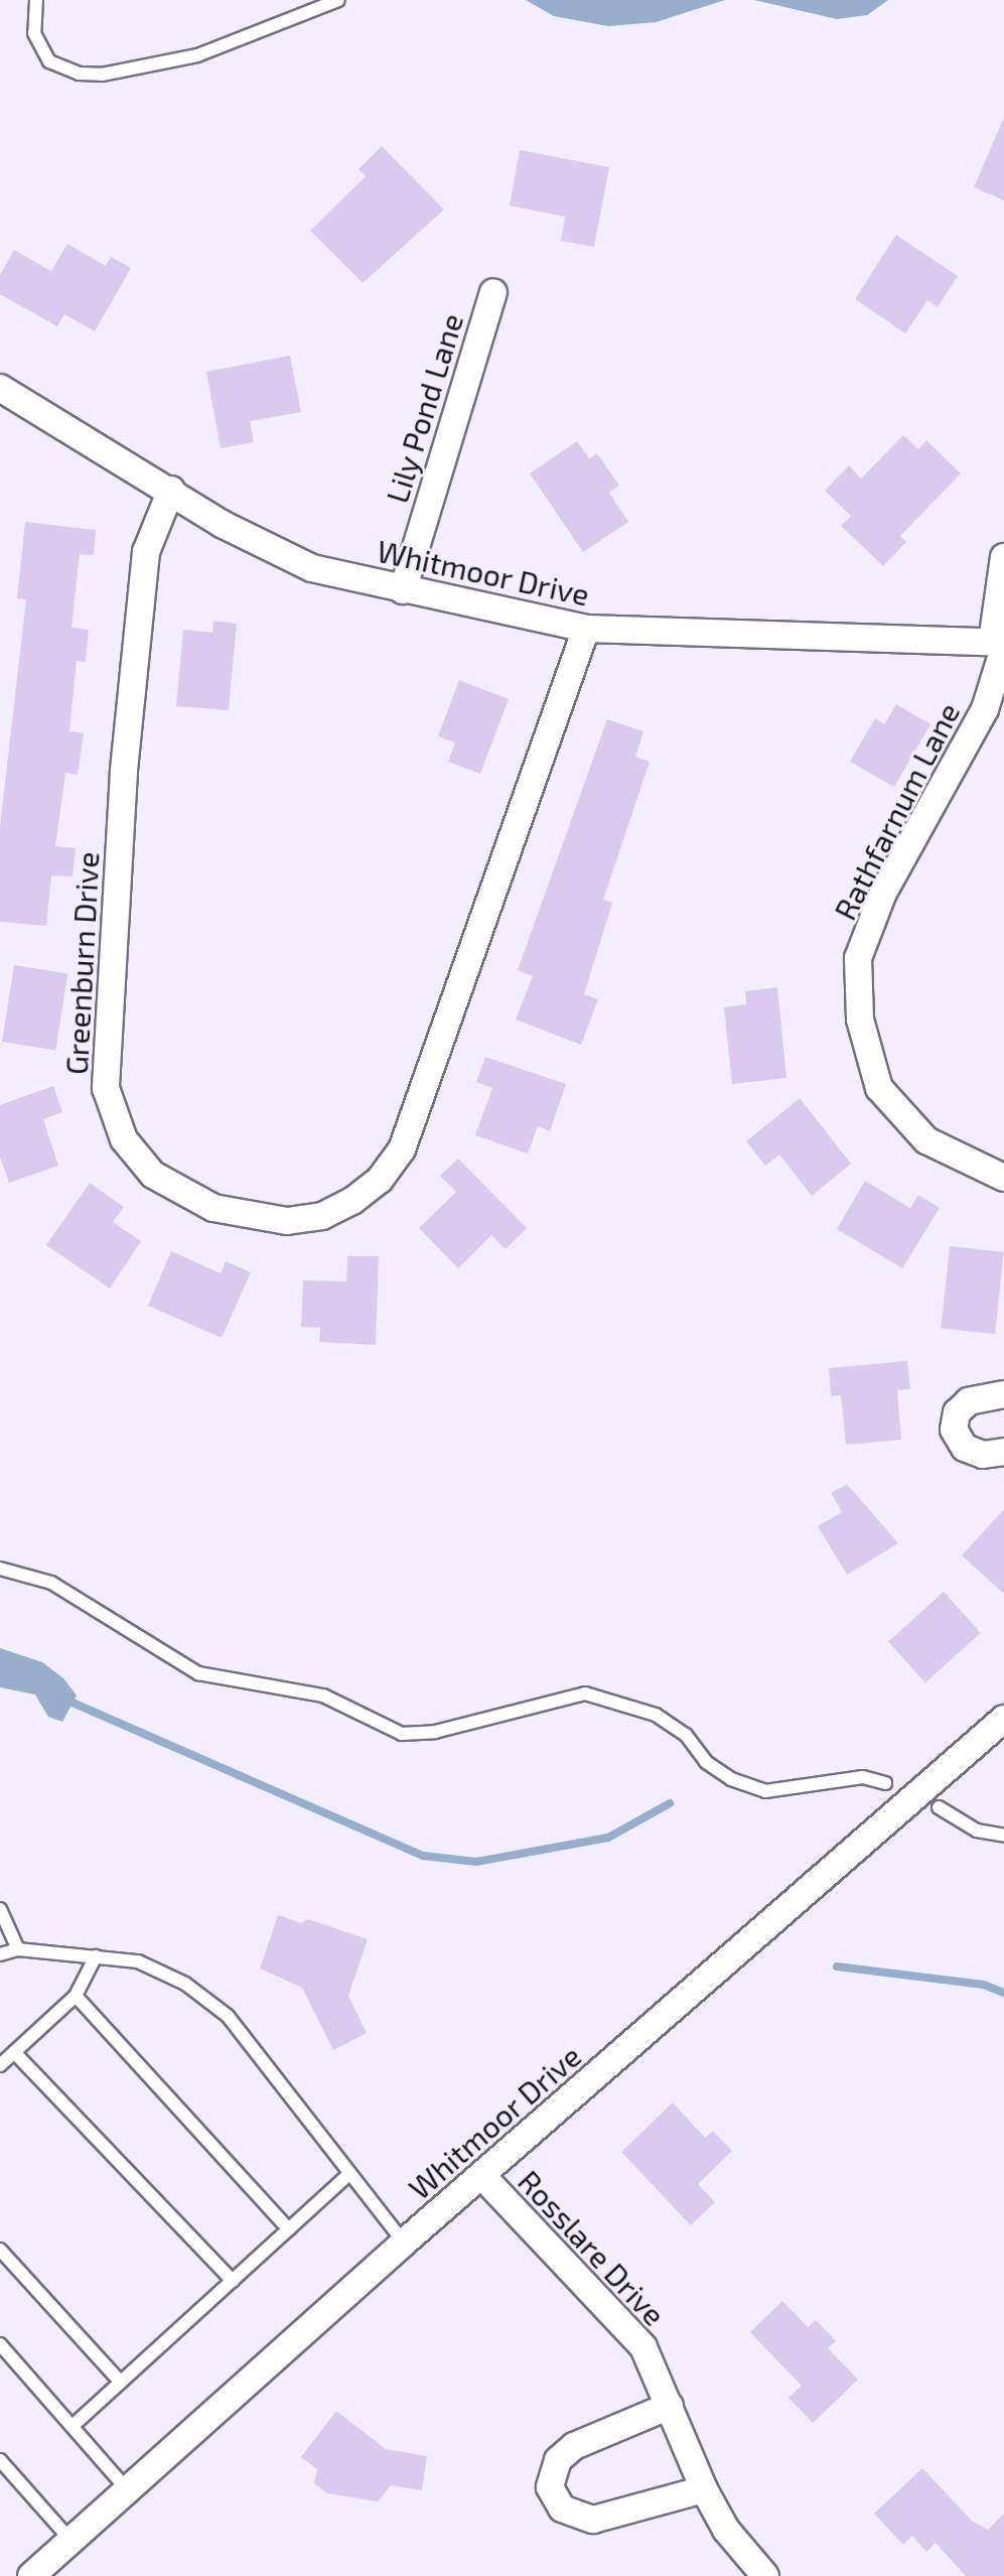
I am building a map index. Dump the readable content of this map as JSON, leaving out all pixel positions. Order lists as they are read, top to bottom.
{
  "streets": {
    "street": [
      "Lily Pond Lane",
      "Whitmoor Drive",
      "Rathfarnum Lane",
      "Greenburn Drive",
      "Rosslare Drive"
    ]
  },
  "crossings": [
    ["Lily Pond Lane", "Whitmoor Drive"],
    ["Whitmoor Drive", "Rathfarnum Lane"],
    ["Whitmoor Drive", "Greenburn Drive"],
    ["Whitmoor Drive", "Rosslare Drive"]
  ]
}
